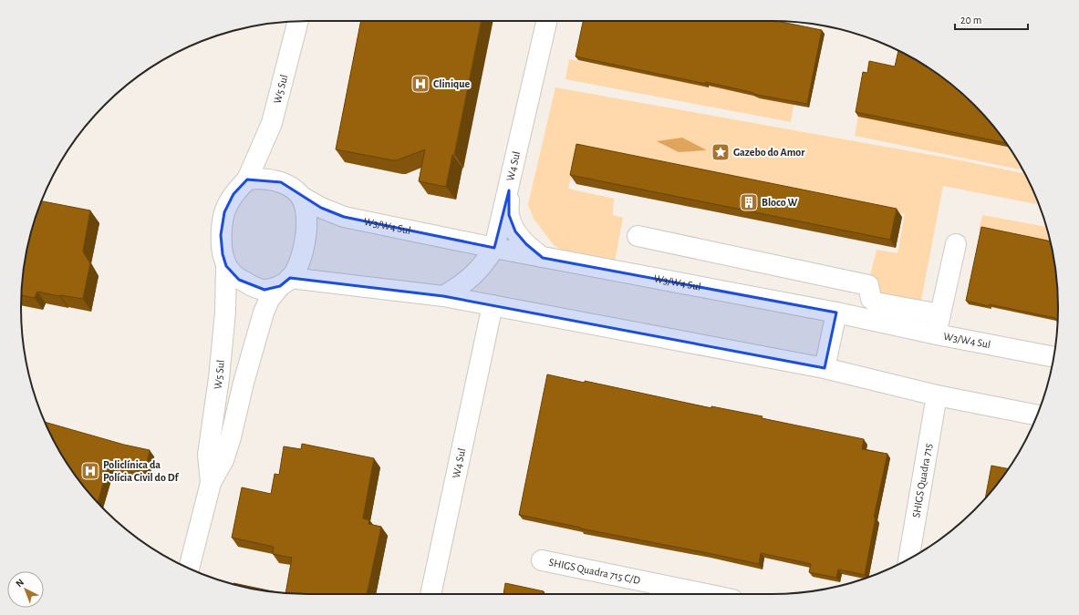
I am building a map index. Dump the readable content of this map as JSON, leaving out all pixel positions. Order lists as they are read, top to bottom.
{
  "streets": {
    "main road": [
      "W5 Sul",
      "W4 Sul",
      "W3/W4 Sul",
      "SHIGS Quadra 715",
      "SHIGS Quadra 715 C/D"
    ]
  },
  "crossings": [
    ["W5 Sul", "W3/W4 Sul"],
    ["W4 Sul", "W3/W4 Sul"]
  ],
  "places": {
    "hospital": ["Clinique", "Policlínica da Polícia Civil do Df"],
    "place": ["Gazebo do Amor"],
    "building": ["Bloco W"]
  },
  "scale_bar": "20 m",
  "north": "top left"
}
